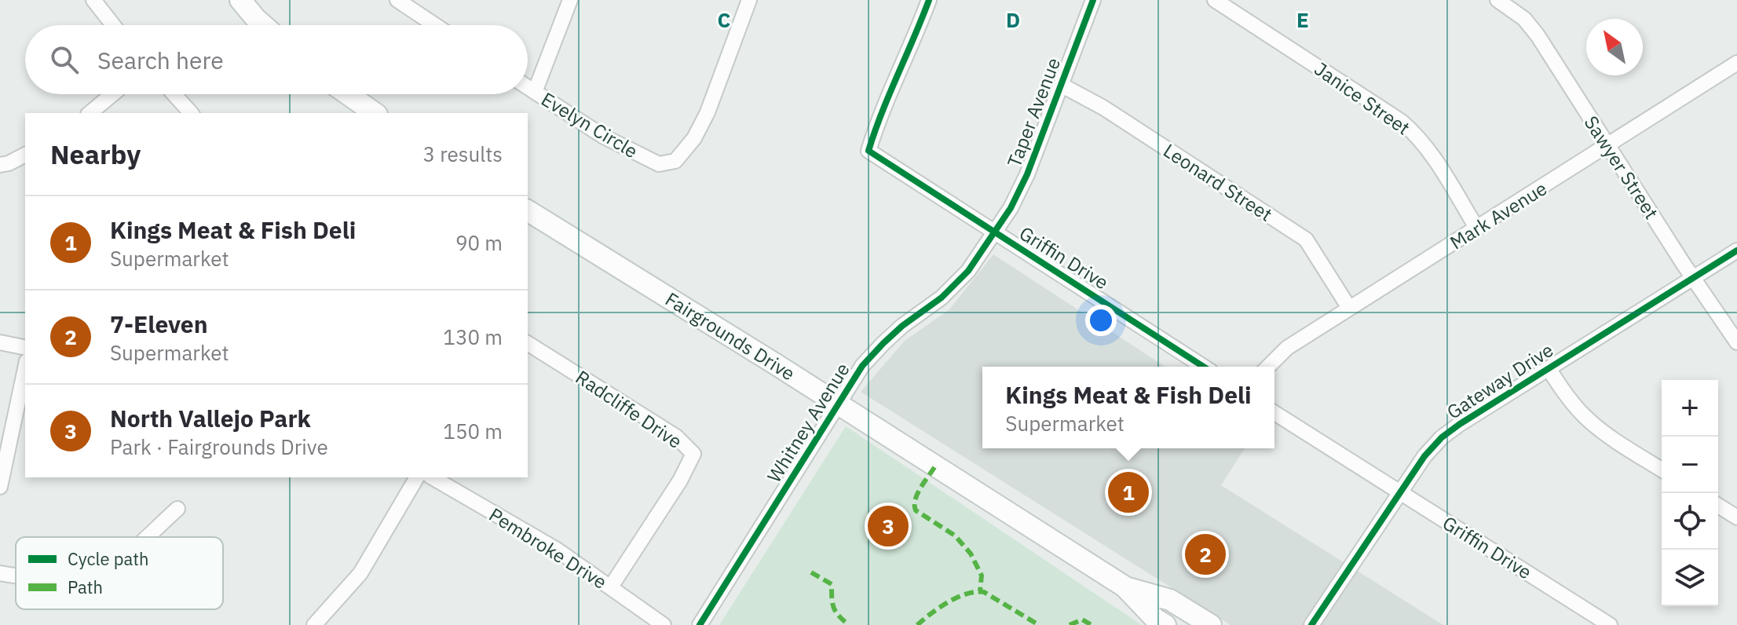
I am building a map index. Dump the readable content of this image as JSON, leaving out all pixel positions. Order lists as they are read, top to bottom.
{
  "streets": {
    "main road": ["Fairgrounds Drive"],
    "street": [
      "Janice Street",
      "Taper Avenue",
      "Evelyn Circle",
      "Sawyer Street",
      "Leonard Street",
      "Mark Avenue",
      "Griffin Drive",
      "Gateway Drive",
      "Radcliffe Drive",
      "Whitney Avenue",
      "Pembroke Drive"
    ]
  },
  "crossings": [
    ["Janice Street", "Mark Avenue"],
    ["Taper Avenue", "Leonard Street"],
    ["Taper Avenue", "Griffin Drive"],
    ["Taper Avenue", "Whitney Avenue"],
    ["Sawyer Street", "Mark Avenue"],
    ["Sawyer Street", "Gateway Drive"],
    ["Leonard Street", "Mark Avenue"],
    ["Griffin Drive", "Gateway Drive"],
    ["Griffin Drive", "Whitney Avenue"],
    ["Fairgrounds Drive", "Whitney Avenue"],
    ["Radcliffe Drive", "Pembroke Drive"]
  ],
  "legend": ["Cycle path", "Path"],
  "north": "top left",
  "page": {
    "search": "Search here",
    "heading": ["Nearby", "3 results"],
    "list": [
      {
        "mark": "1",
        "name": "Kings Meat & Fish Deli",
        "note": "Supermarket",
        "value": "90 m"
      },
      {
        "mark": "2",
        "name": "7-Eleven",
        "note": "Supermarket",
        "value": "130 m"
      },
      {
        "mark": "3",
        "name": "North Vallejo Park",
        "note": "Park · Fairgrounds Drive",
        "value": "150 m"
      }
    ],
    "popup": ["Kings Meat & Fish Deli", "Supermarket"],
    "map_buttons": ["+", "−"],
    "pins": ["1", "3", "2"]
  },
  "grid": {
    "columns": ["C", "D", "E"]
  }
}
